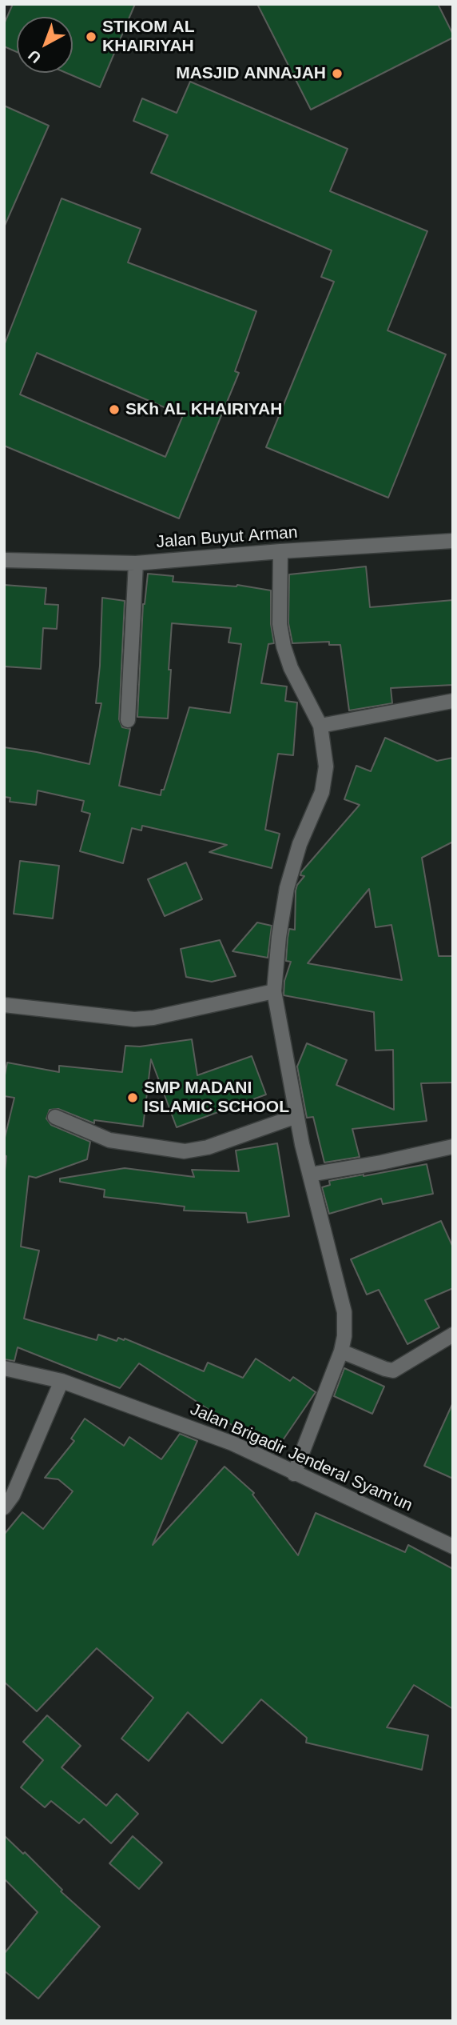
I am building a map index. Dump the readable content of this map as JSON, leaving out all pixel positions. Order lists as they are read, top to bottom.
{
  "streets": {
    "street": ["Jalan Buyut Arman", "Jalan Brigadir Jenderal Syam'un"]
  },
  "places": [
    "STIKOM AL KHAIRIYAH",
    "MASJID ANNAJAH",
    "SKh AL KHAIRIYAH",
    "SMP MADANI ISLAMIC SCHOOL"
  ],
  "north": "bottom left"
}
